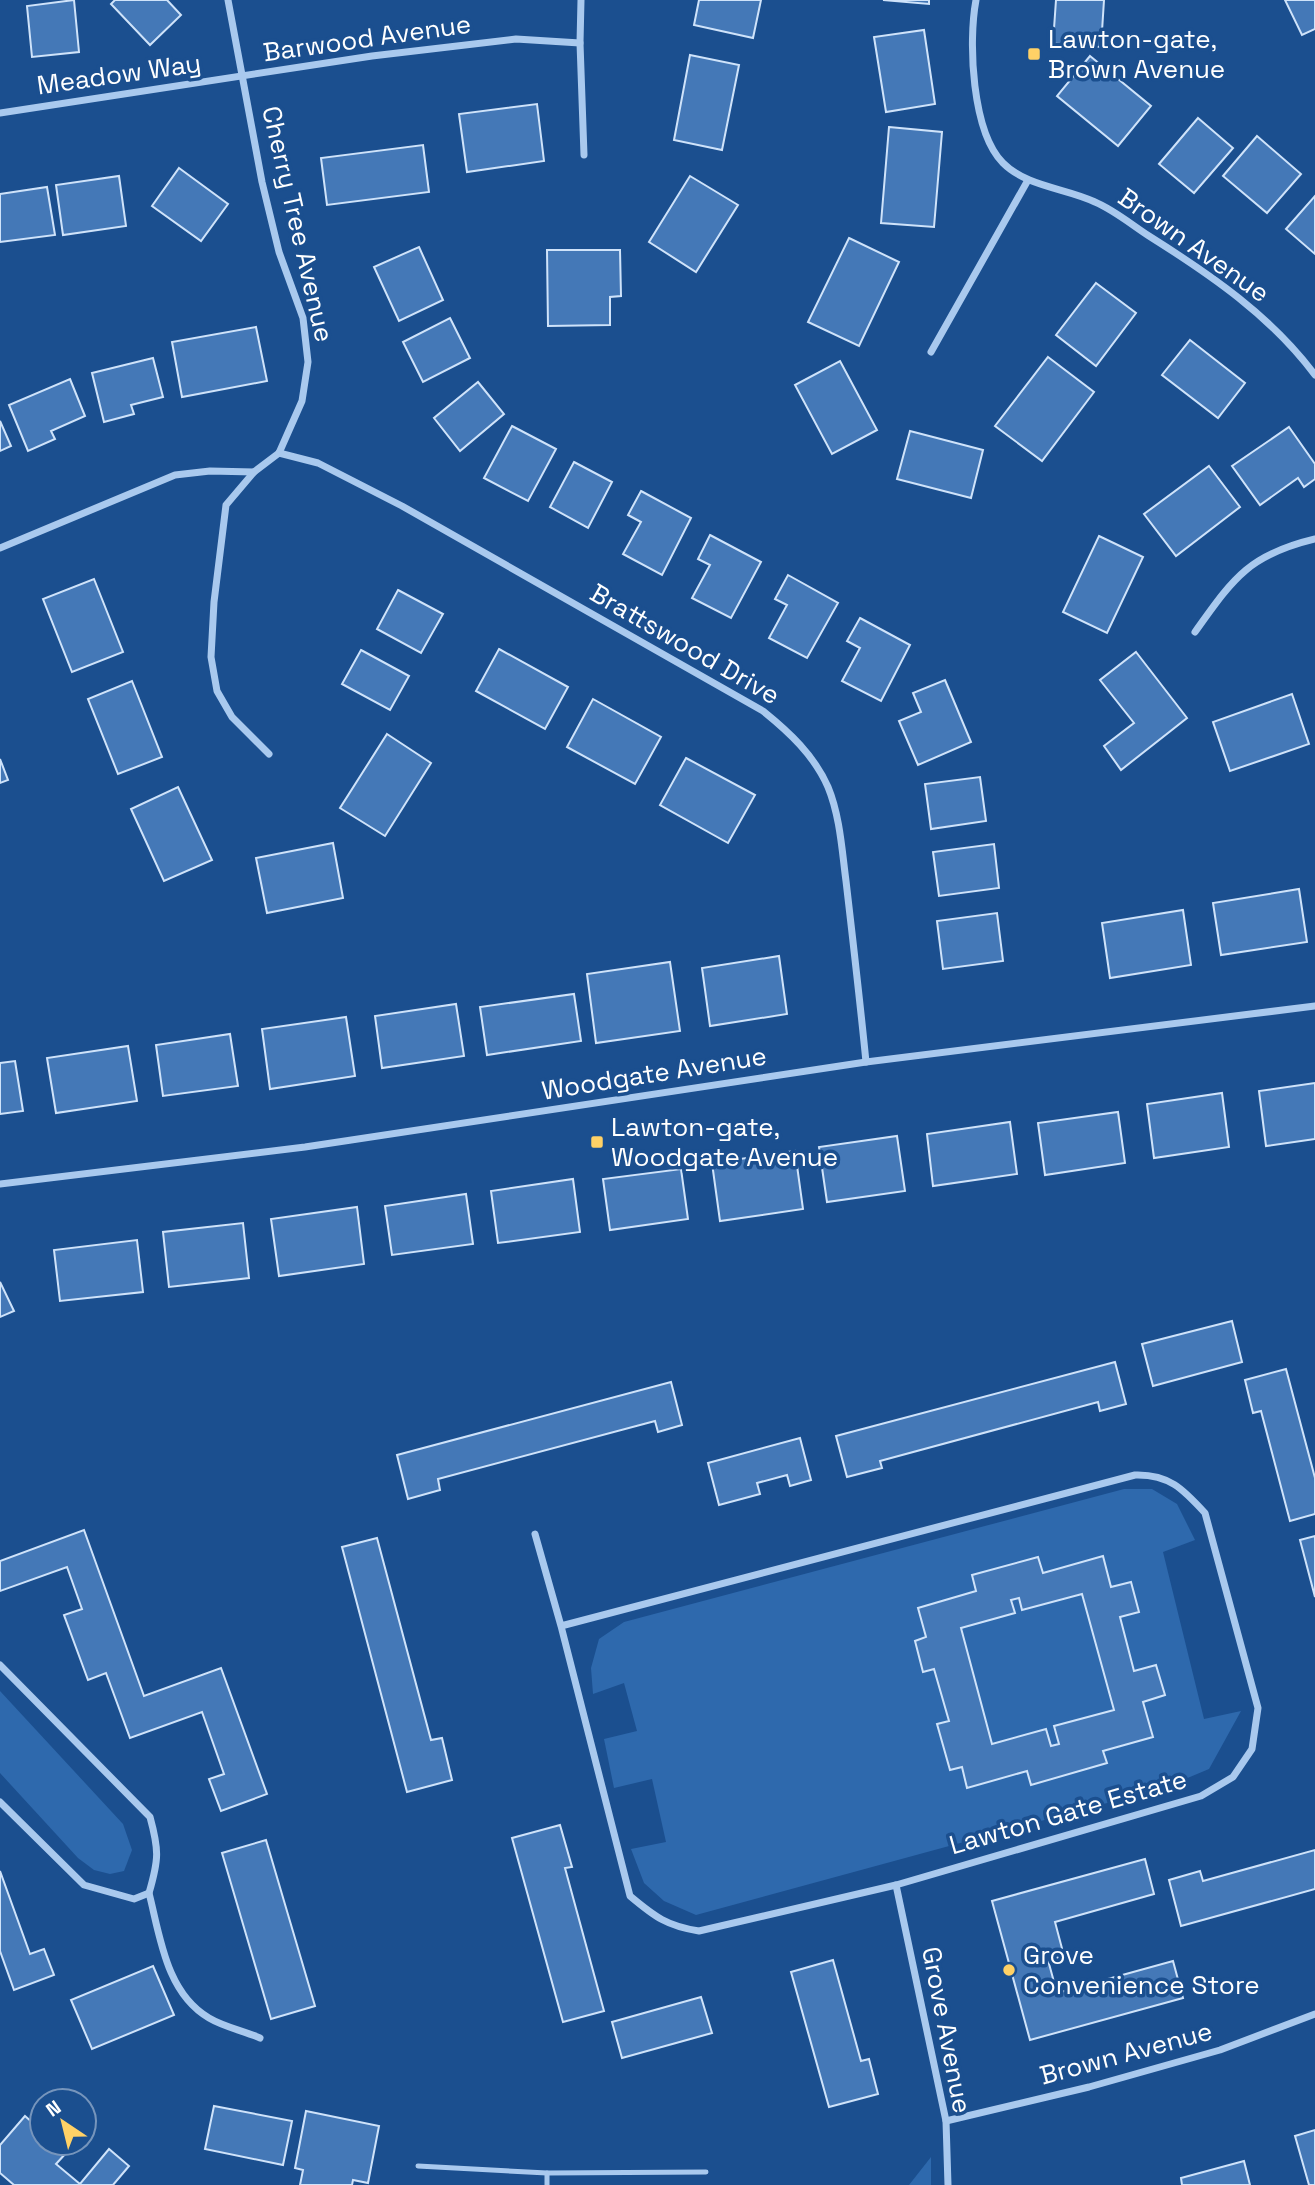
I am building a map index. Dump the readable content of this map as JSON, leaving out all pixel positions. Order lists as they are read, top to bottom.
{
  "streets": {
    "street": [
      "Barwood Avenue",
      "Meadow Way",
      "Cherry Tree Avenue",
      "Brown Avenue",
      "Brattswood Drive",
      "Woodgate Avenue",
      "Lawton Gate Estate",
      "Grove Avenue"
    ]
  },
  "crossings": [
    ["Barwood Avenue", "Meadow Way"],
    ["Barwood Avenue", "Cherry Tree Avenue"],
    ["Meadow Way", "Cherry Tree Avenue"],
    ["Cherry Tree Avenue", "Brattswood Drive"],
    ["Brown Avenue", "Grove Avenue"],
    ["Brattswood Drive", "Woodgate Avenue"],
    ["Lawton Gate Estate", "Grove Avenue"]
  ],
  "places": {
    "transit": ["Lawton-gate, Brown Avenue", "Lawton-gate, Woodgate Avenue"],
    "other": ["Grove Convenience Store"]
  },
  "north": "top left"
}
